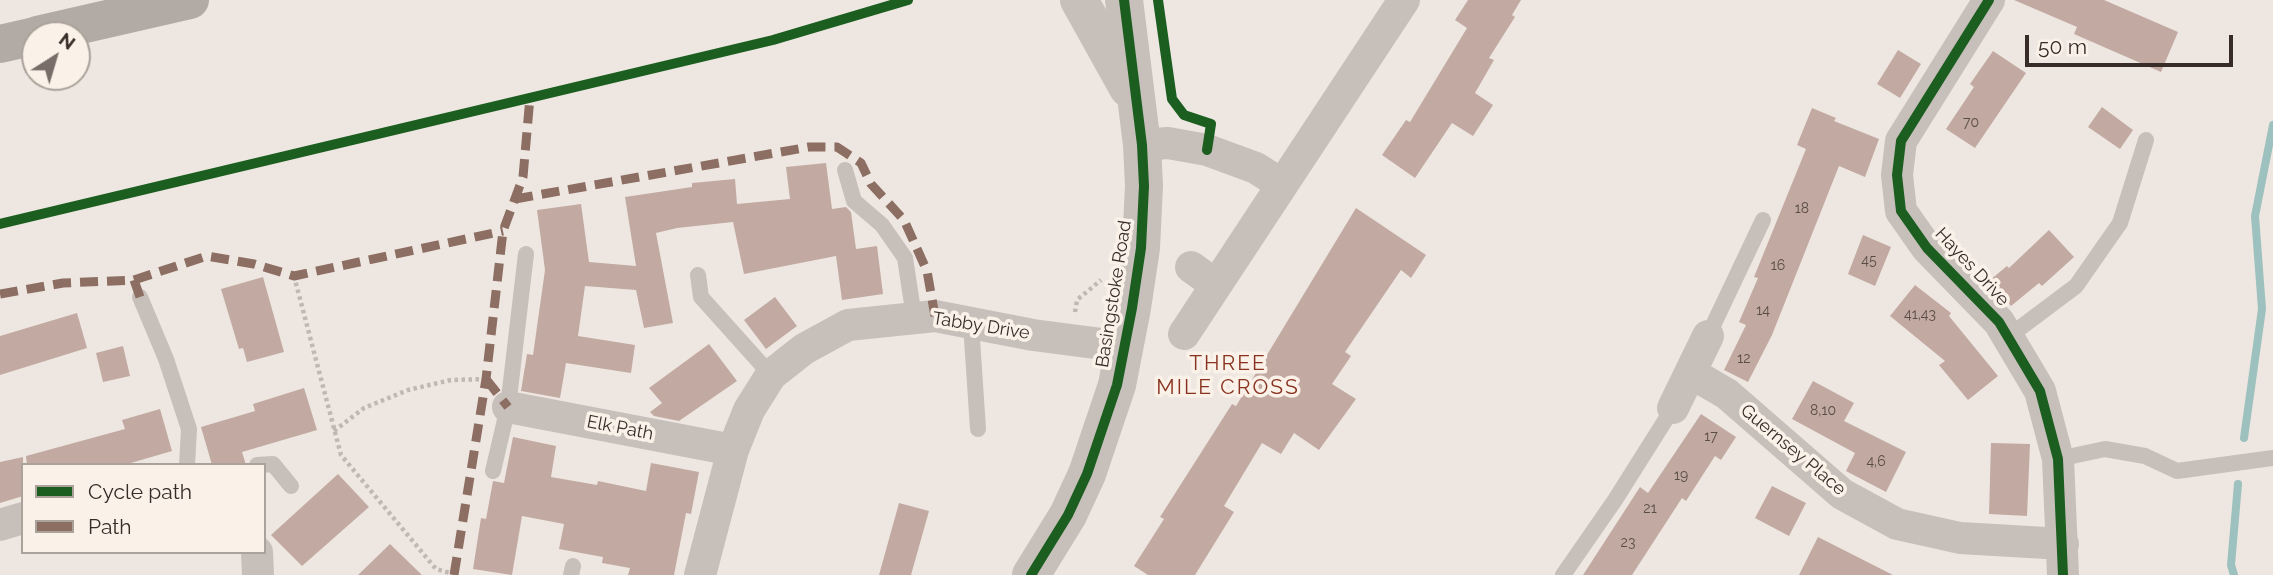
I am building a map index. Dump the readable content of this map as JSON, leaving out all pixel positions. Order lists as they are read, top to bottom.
{
  "streets": {
    "street": [
      "Hayes Drive",
      "Basingstoke Road",
      "Tabby Drive",
      "Elk Path",
      "Guernsey Place"
    ]
  },
  "crossings": [
    ["Hayes Drive", "Guernsey Place"],
    ["Basingstoke Road", "Tabby Drive"],
    ["Tabby Drive", "Elk Path"]
  ],
  "districts": ["THREE MILE CROSS"],
  "house_numbers": [
    "70",
    "18",
    "45",
    "16",
    "14",
    "41,43",
    "12",
    "8,10",
    "17",
    "4,6",
    "19",
    "21",
    "23"
  ],
  "legend": ["Cycle path", "Path"],
  "scale_bar": "50 m",
  "north": "top right"
}
